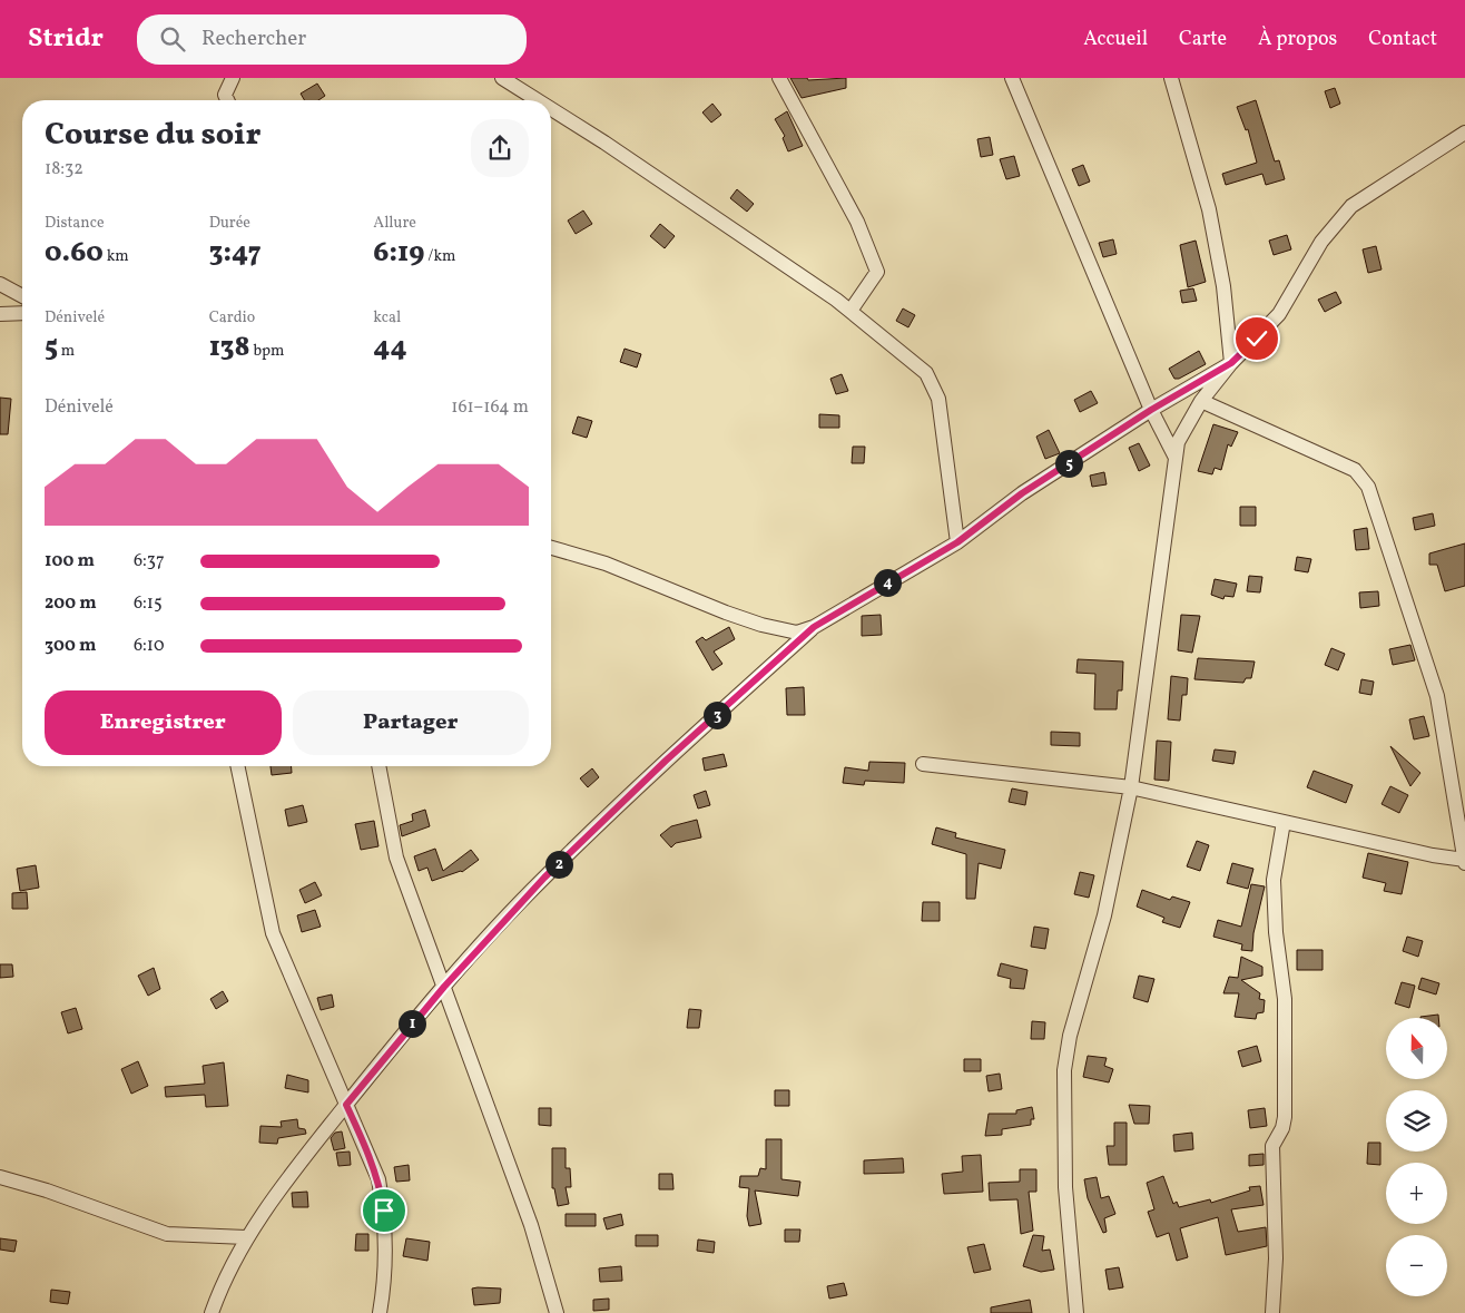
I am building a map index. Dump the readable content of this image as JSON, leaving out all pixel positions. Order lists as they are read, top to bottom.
{
  "north": "top",
  "page": {
    "header": "Stridr",
    "search": "Rechercher",
    "nav": [
      "Accueil",
      "Carte",
      "À propos",
      "Contact"
    ],
    "heading": ["Course du soir", "18:32"],
    "stats": [
      ["Distance", "0.60 km"],
      ["Durée", "3:47"],
      ["Allure", "6:19 /km"],
      ["Dénivelé", "5 m"],
      ["Cardio", "138 bpm"],
      ["kcal", "44"]
    ],
    "chart": ["Dénivelé", "161–164 m"],
    "pins": [
      "5",
      "4",
      "3",
      "2",
      "1"
    ],
    "list": [
      {
        "name": "100 m",
        "note": "6:37"
      },
      {
        "name": "200 m",
        "note": "6:15"
      },
      {
        "name": "300 m",
        "note": "6:10"
      }
    ],
    "buttons": ["Enregistrer", "Partager"],
    "map_buttons": ["+", "−"]
  }
}
